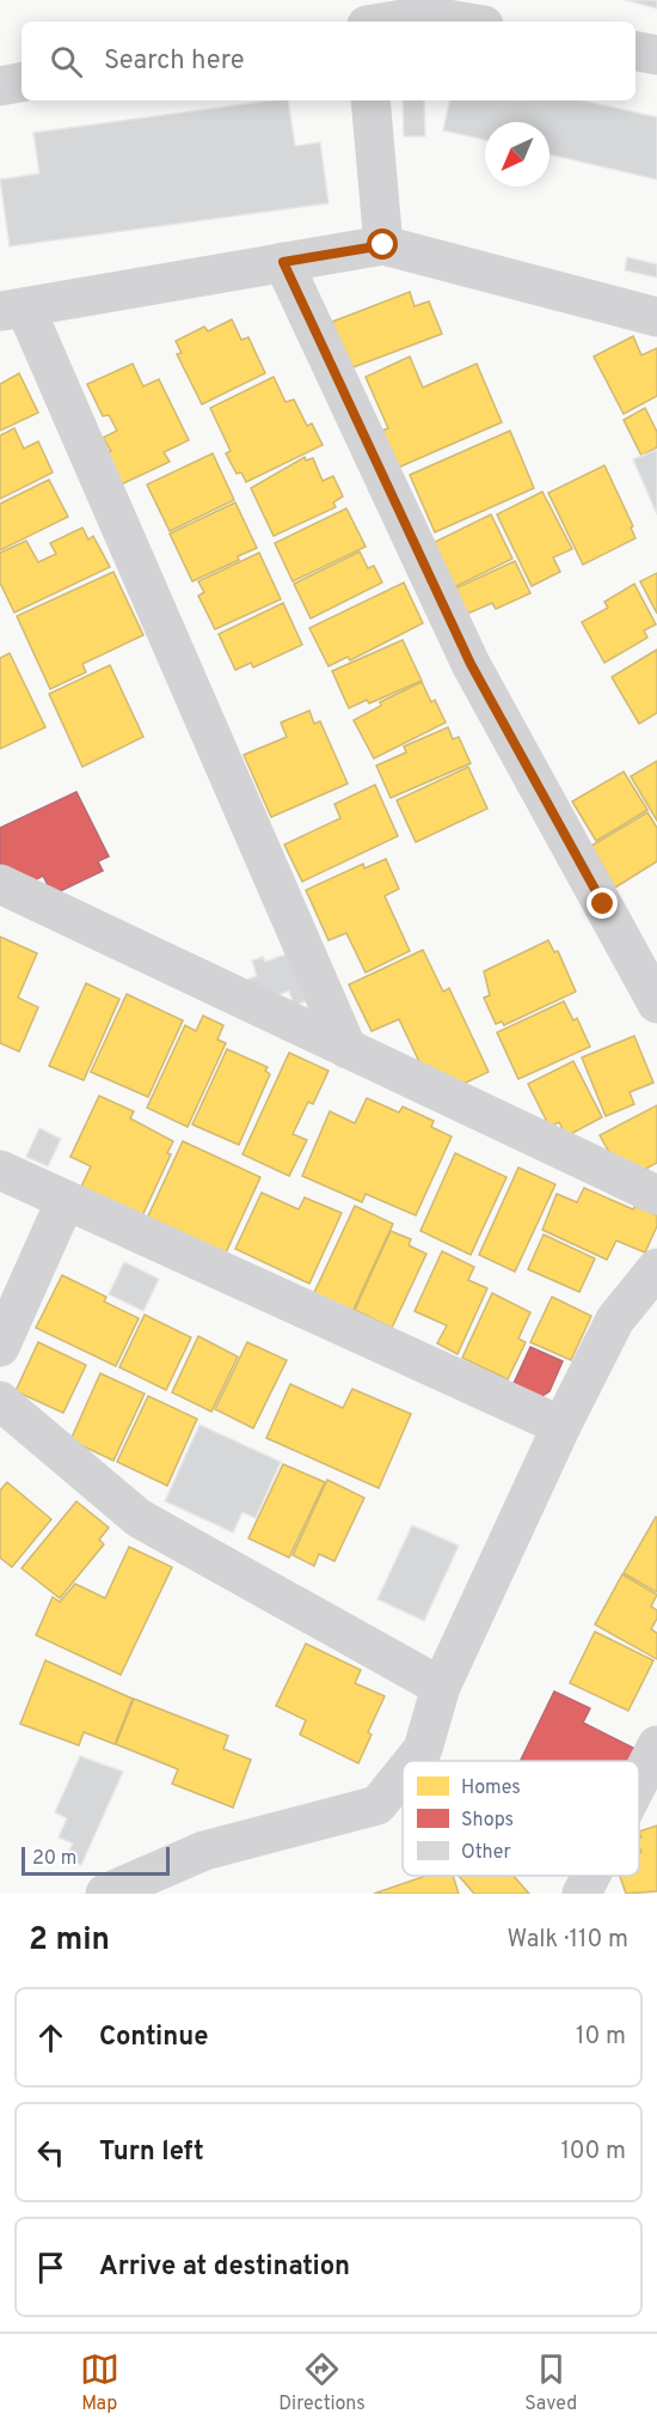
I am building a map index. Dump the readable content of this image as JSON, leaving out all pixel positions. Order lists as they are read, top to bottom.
{
  "legend": ["Homes", "Shops", "Other"],
  "scale_bar": "20 m",
  "north": "bottom left",
  "page": {
    "search": "Search here",
    "scale": "20 m",
    "heading": ["2 min", "Walk · 110 m"],
    "list": [
      ["Continue", "10 m"],
      ["Turn left", "100 m"],
      "Arrive at destination"
    ],
    "nav": ["Map", "Directions", "Saved"]
  }
}
